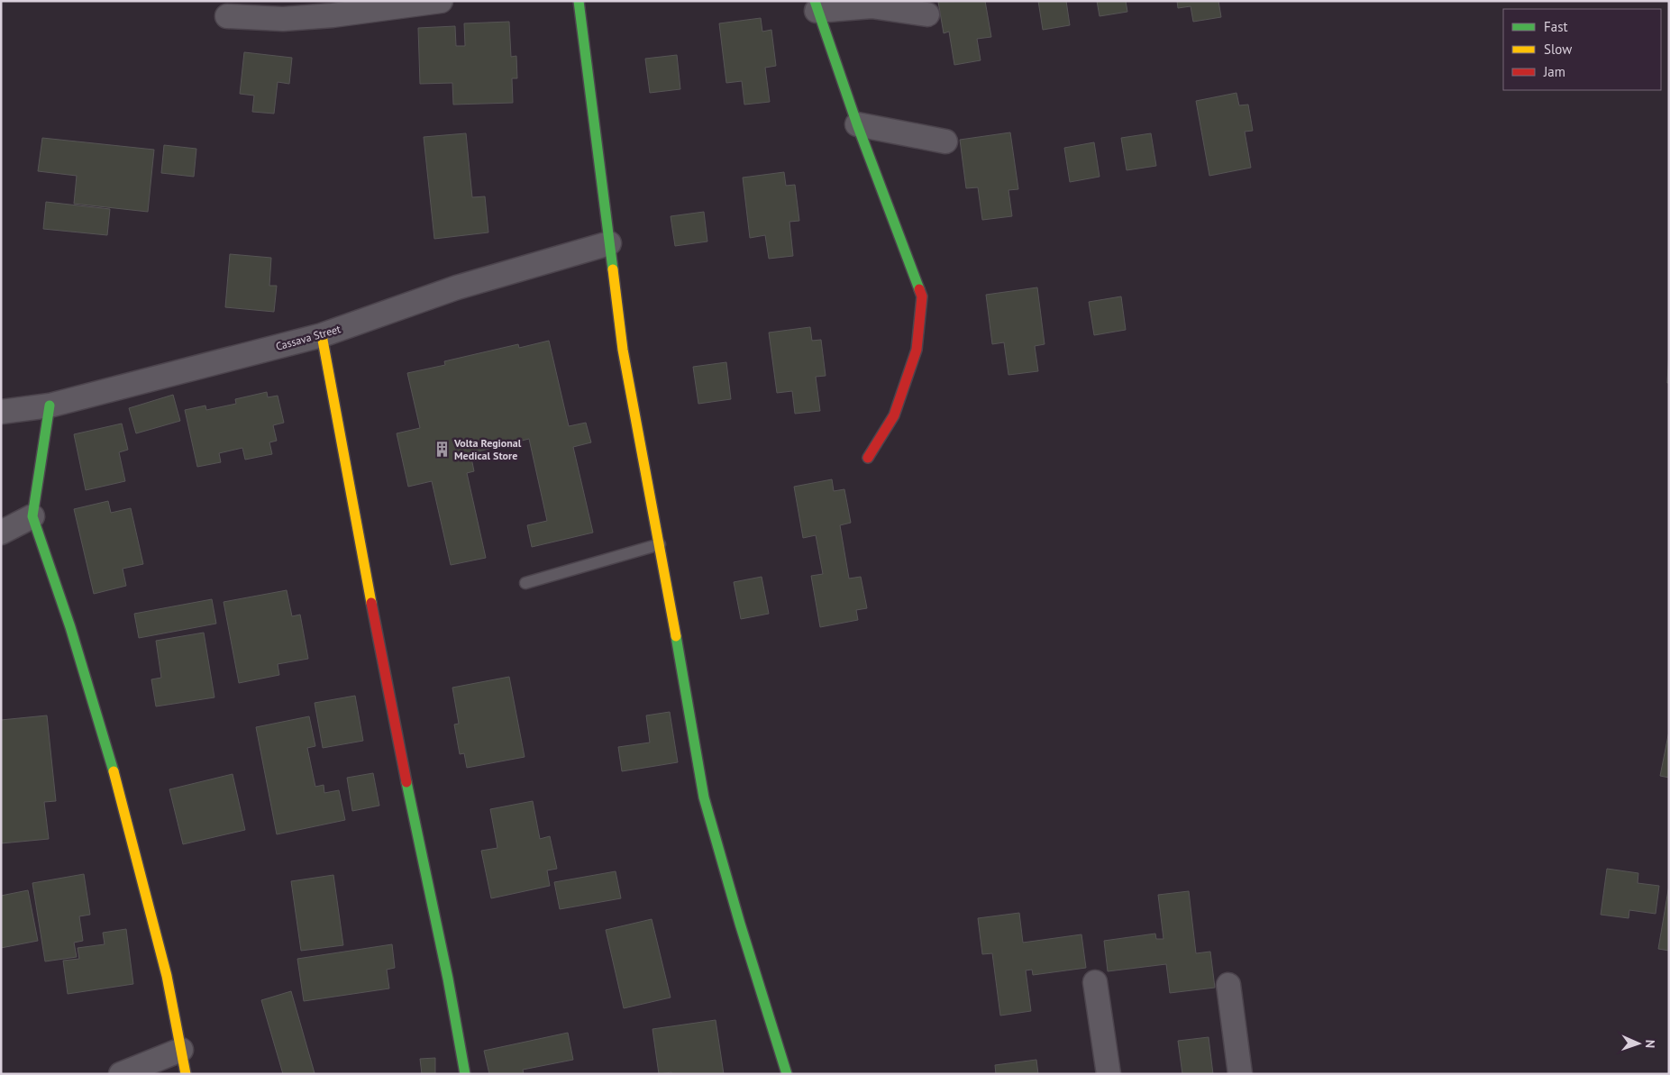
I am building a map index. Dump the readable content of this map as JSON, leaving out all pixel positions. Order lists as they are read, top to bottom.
{
  "streets": {
    "street": ["Cassava Street"]
  },
  "places": {
    "building": ["Volta Regional Medical Store"]
  },
  "legend": ["Fast", "Slow", "Jam"],
  "north": "right"
}
